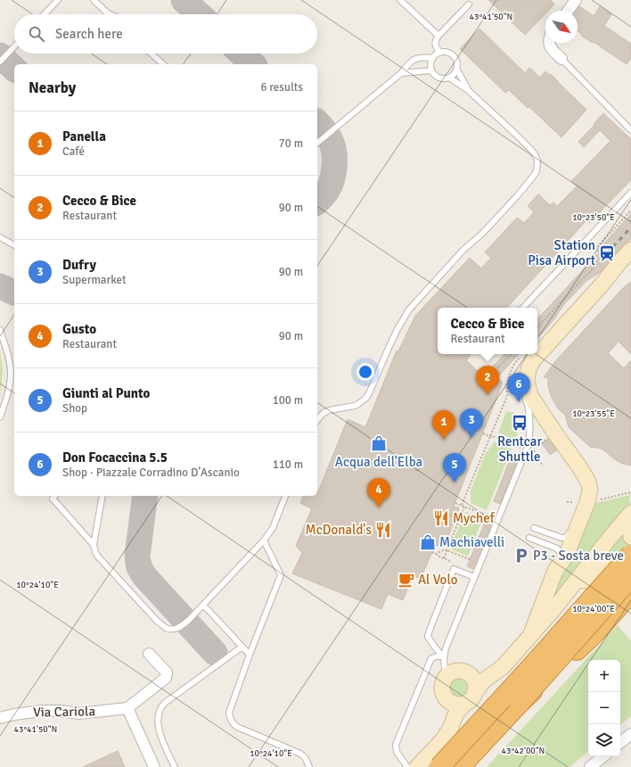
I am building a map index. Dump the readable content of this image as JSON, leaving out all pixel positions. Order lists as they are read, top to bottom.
{
  "streets": {
    "street": ["Via Cariola"]
  },
  "places": {
    "station": ["Station Pisa Airport"],
    "bus stop": ["Rentcar Shuttle"],
    "shop": ["Acqua dell'Elba", "Machiavelli"],
    "restaurant": ["Mychef", "McDonald's"],
    "parking": ["P3 - Sosta breve"],
    "cafe": ["Al Volo"]
  },
  "north": "bottom right",
  "page": {
    "search": "Search here",
    "heading": ["Nearby", "6 results"],
    "list": [
      {
        "mark": "1",
        "name": "Panella",
        "note": "Café",
        "value": "70 m"
      },
      {
        "mark": "2",
        "name": "Cecco & Bice",
        "note": "Restaurant",
        "value": "90 m"
      },
      {
        "mark": "3",
        "name": "Dufry",
        "note": "Supermarket",
        "value": "90 m"
      },
      {
        "mark": "4",
        "name": "Gusto",
        "note": "Restaurant",
        "value": "90 m"
      },
      {
        "mark": "5",
        "name": "Giunti al Punto",
        "note": "Shop",
        "value": "100 m"
      },
      {
        "mark": "6",
        "name": "Don Focaccina 5.5",
        "note": "Shop · Piazzale Corradino D'Ascanio",
        "value": "110 m"
      }
    ],
    "popup": ["Cecco & Bice", "Restaurant"],
    "pins": [
      "2",
      "6",
      "3",
      "1",
      "5",
      "4"
    ],
    "map_buttons": ["+", "−"]
  },
  "coordinates": [
    "43°41'50\"N",
    "10°23'50\"E",
    "10°23'55\"E",
    "10°24'10\"E",
    "10°24'00\"E",
    "43°42'00\"N"
  ]
}
